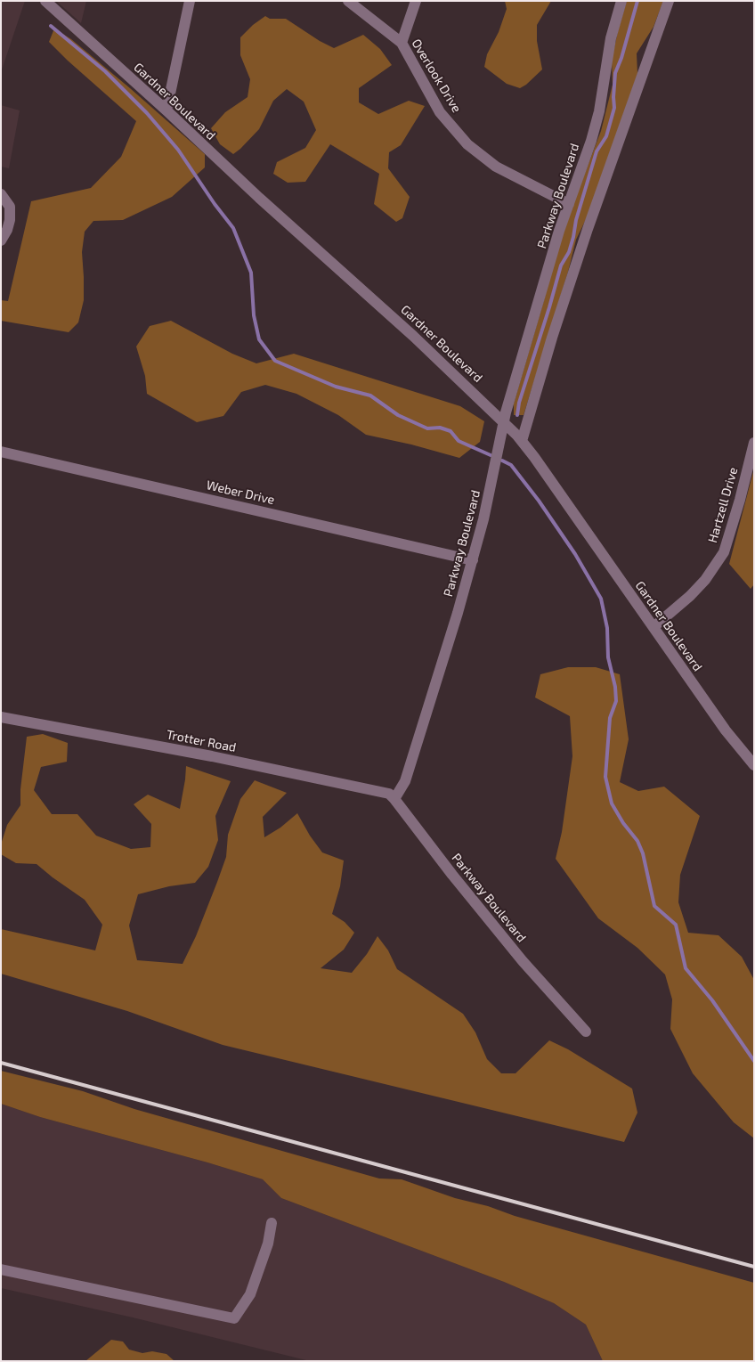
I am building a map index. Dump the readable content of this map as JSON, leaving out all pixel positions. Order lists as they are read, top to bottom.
{
  "streets": {
    "street": [
      "Overlook Drive",
      "Gardner Boulevard",
      "Parkway Boulevard",
      "Weber Drive",
      "Hartzell Drive",
      "Trotter Road"
    ]
  },
  "crossings": [
    ["Overlook Drive", "Parkway Boulevard"],
    ["Gardner Boulevard", "Parkway Boulevard"],
    ["Gardner Boulevard", "Hartzell Drive"],
    ["Parkway Boulevard", "Weber Drive"],
    ["Parkway Boulevard", "Trotter Road"]
  ]
}
